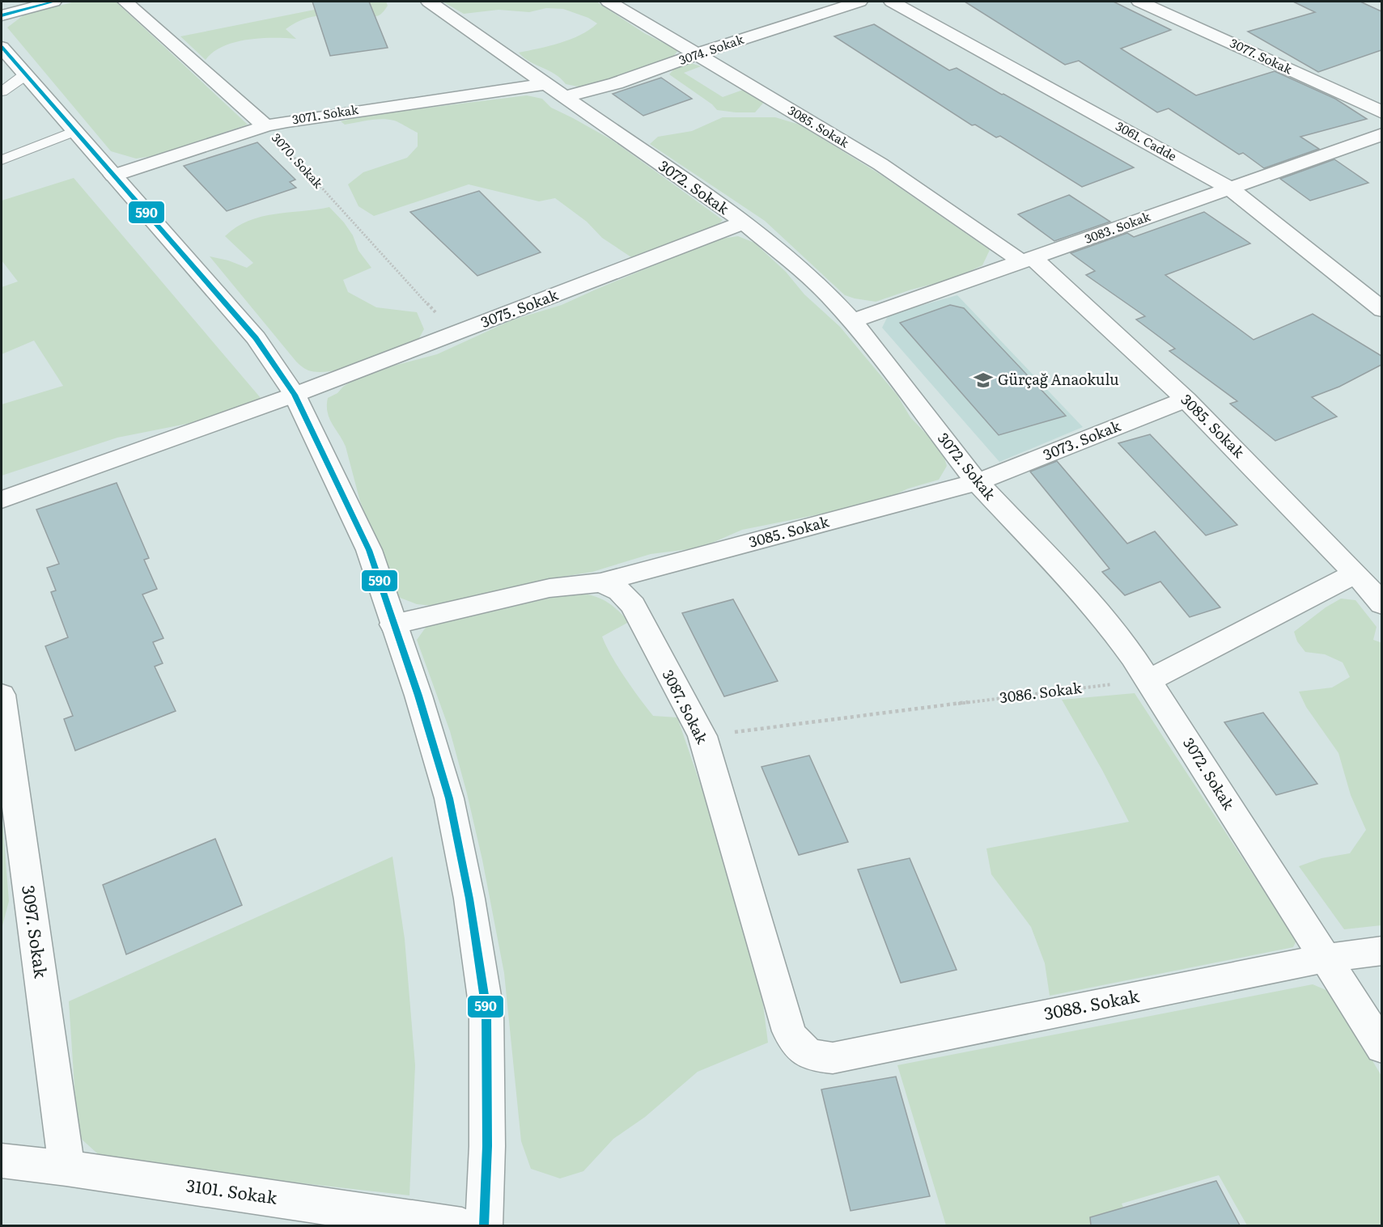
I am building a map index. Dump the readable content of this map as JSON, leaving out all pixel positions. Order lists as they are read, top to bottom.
{
  "streets": {
    "street": [
      "3074. Sokak",
      "3077. Sokak",
      "3071. Sokak",
      "3085. Sokak",
      "3061. Cadde",
      "3070. Sokak",
      "3072. Sokak",
      "3083. Sokak",
      "3075. Sokak",
      "3073. Sokak",
      "3087. Sokak",
      "3097. Sokak",
      "3088. Sokak",
      "3101. Sokak"
    ],
    "path": ["3086. Sokak"]
  },
  "crossings": [
    ["3074. Sokak", "3071. Sokak"],
    ["3074. Sokak", "3085. Sokak"],
    ["3074. Sokak", "3072. Sokak"],
    ["3071. Sokak", "3070. Sokak"],
    ["3071. Sokak", "3072. Sokak"],
    ["3085. Sokak", "3072. Sokak"],
    ["3085. Sokak", "3083. Sokak"],
    ["3085. Sokak", "3073. Sokak"],
    ["3085. Sokak", "3087. Sokak"],
    ["3061. Cadde", "3083. Sokak"],
    ["3070. Sokak", "3075. Sokak"],
    ["3072. Sokak", "3083. Sokak"],
    ["3072. Sokak", "3075. Sokak"],
    ["3072. Sokak", "3073. Sokak"],
    ["3072. Sokak", "3086. Sokak"],
    ["3072. Sokak", "3088. Sokak"],
    ["3086. Sokak", "3087. Sokak"],
    ["3087. Sokak", "3088. Sokak"],
    ["3097. Sokak", "3101. Sokak"]
  ],
  "places": {
    "school or university": ["Gürçağ Anaokulu"]
  },
  "lines": ["transit line 590"]
}
